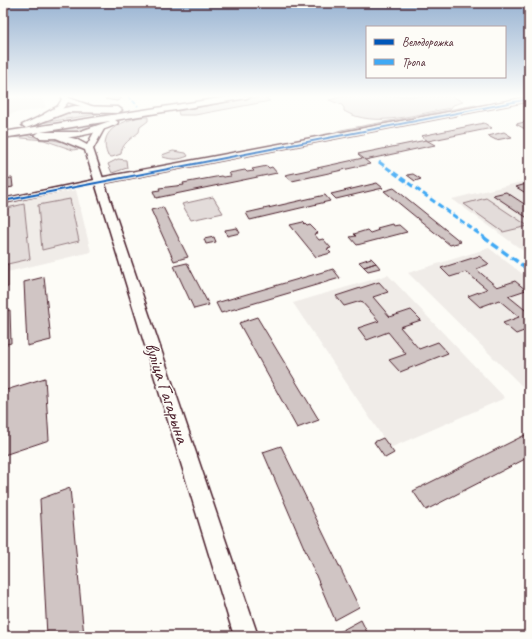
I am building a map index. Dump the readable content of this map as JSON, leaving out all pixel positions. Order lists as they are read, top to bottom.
{
  "streets": {
    "main road": ["вуліца Гагарына"]
  },
  "legend": ["Велодорожка", "Тропа"]
}
